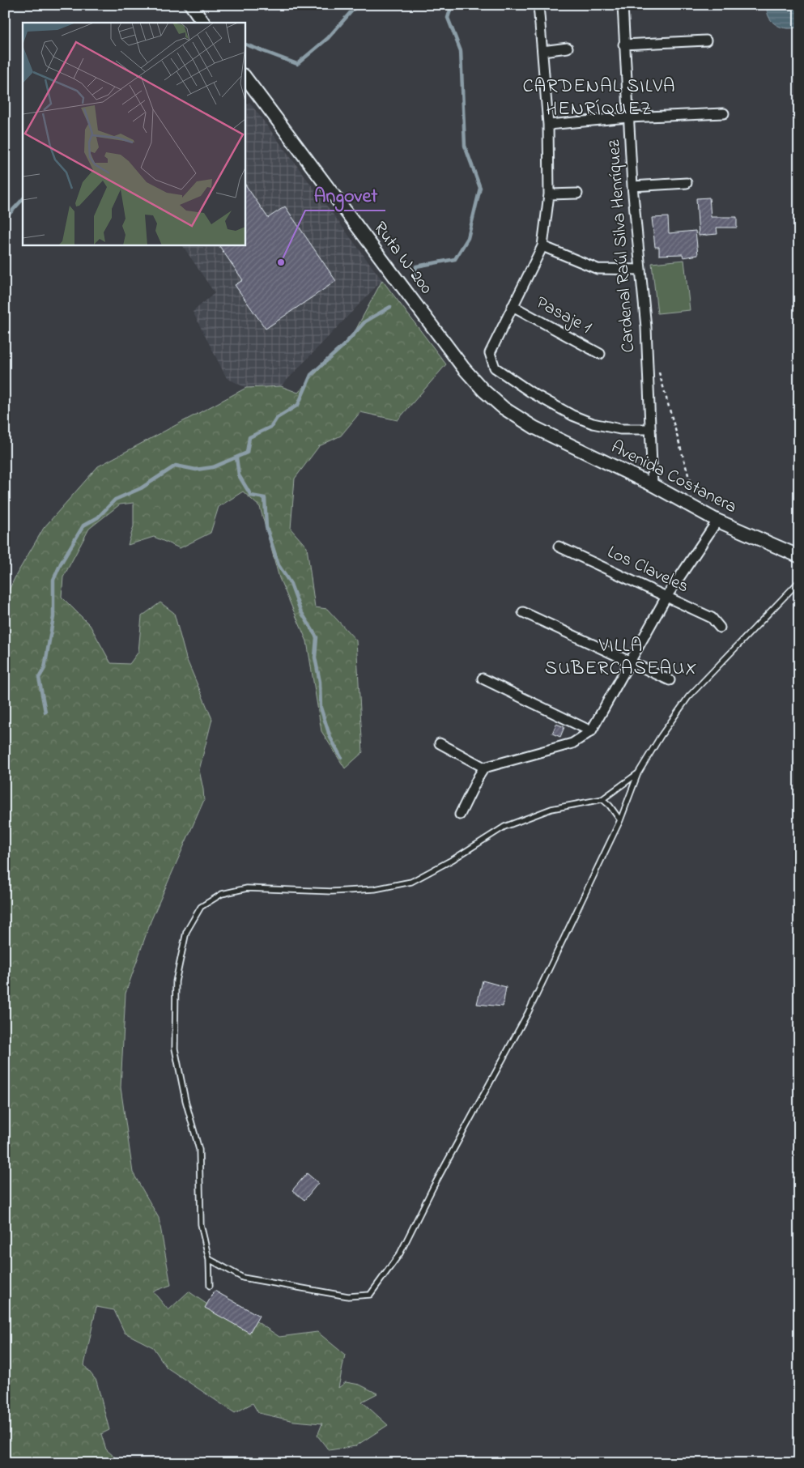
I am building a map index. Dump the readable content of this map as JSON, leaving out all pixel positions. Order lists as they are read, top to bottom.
{
  "streets": {
    "street": [
      "Cardenal Raúl Silva Henríquez",
      "Ruta W-200",
      "Pasaje 1",
      "Avenida Costanera",
      "Los Claveles"
    ]
  },
  "crossings": [
    ["Cardenal Raúl Silva Henríquez", "Avenida Costanera"],
    ["Ruta W-200", "Avenida Costanera"]
  ],
  "districts": ["CARDENAL SILVA HENRÍQUEZ", "VILLA SUBERCASEAUX"],
  "places": ["Angovet"]
}
